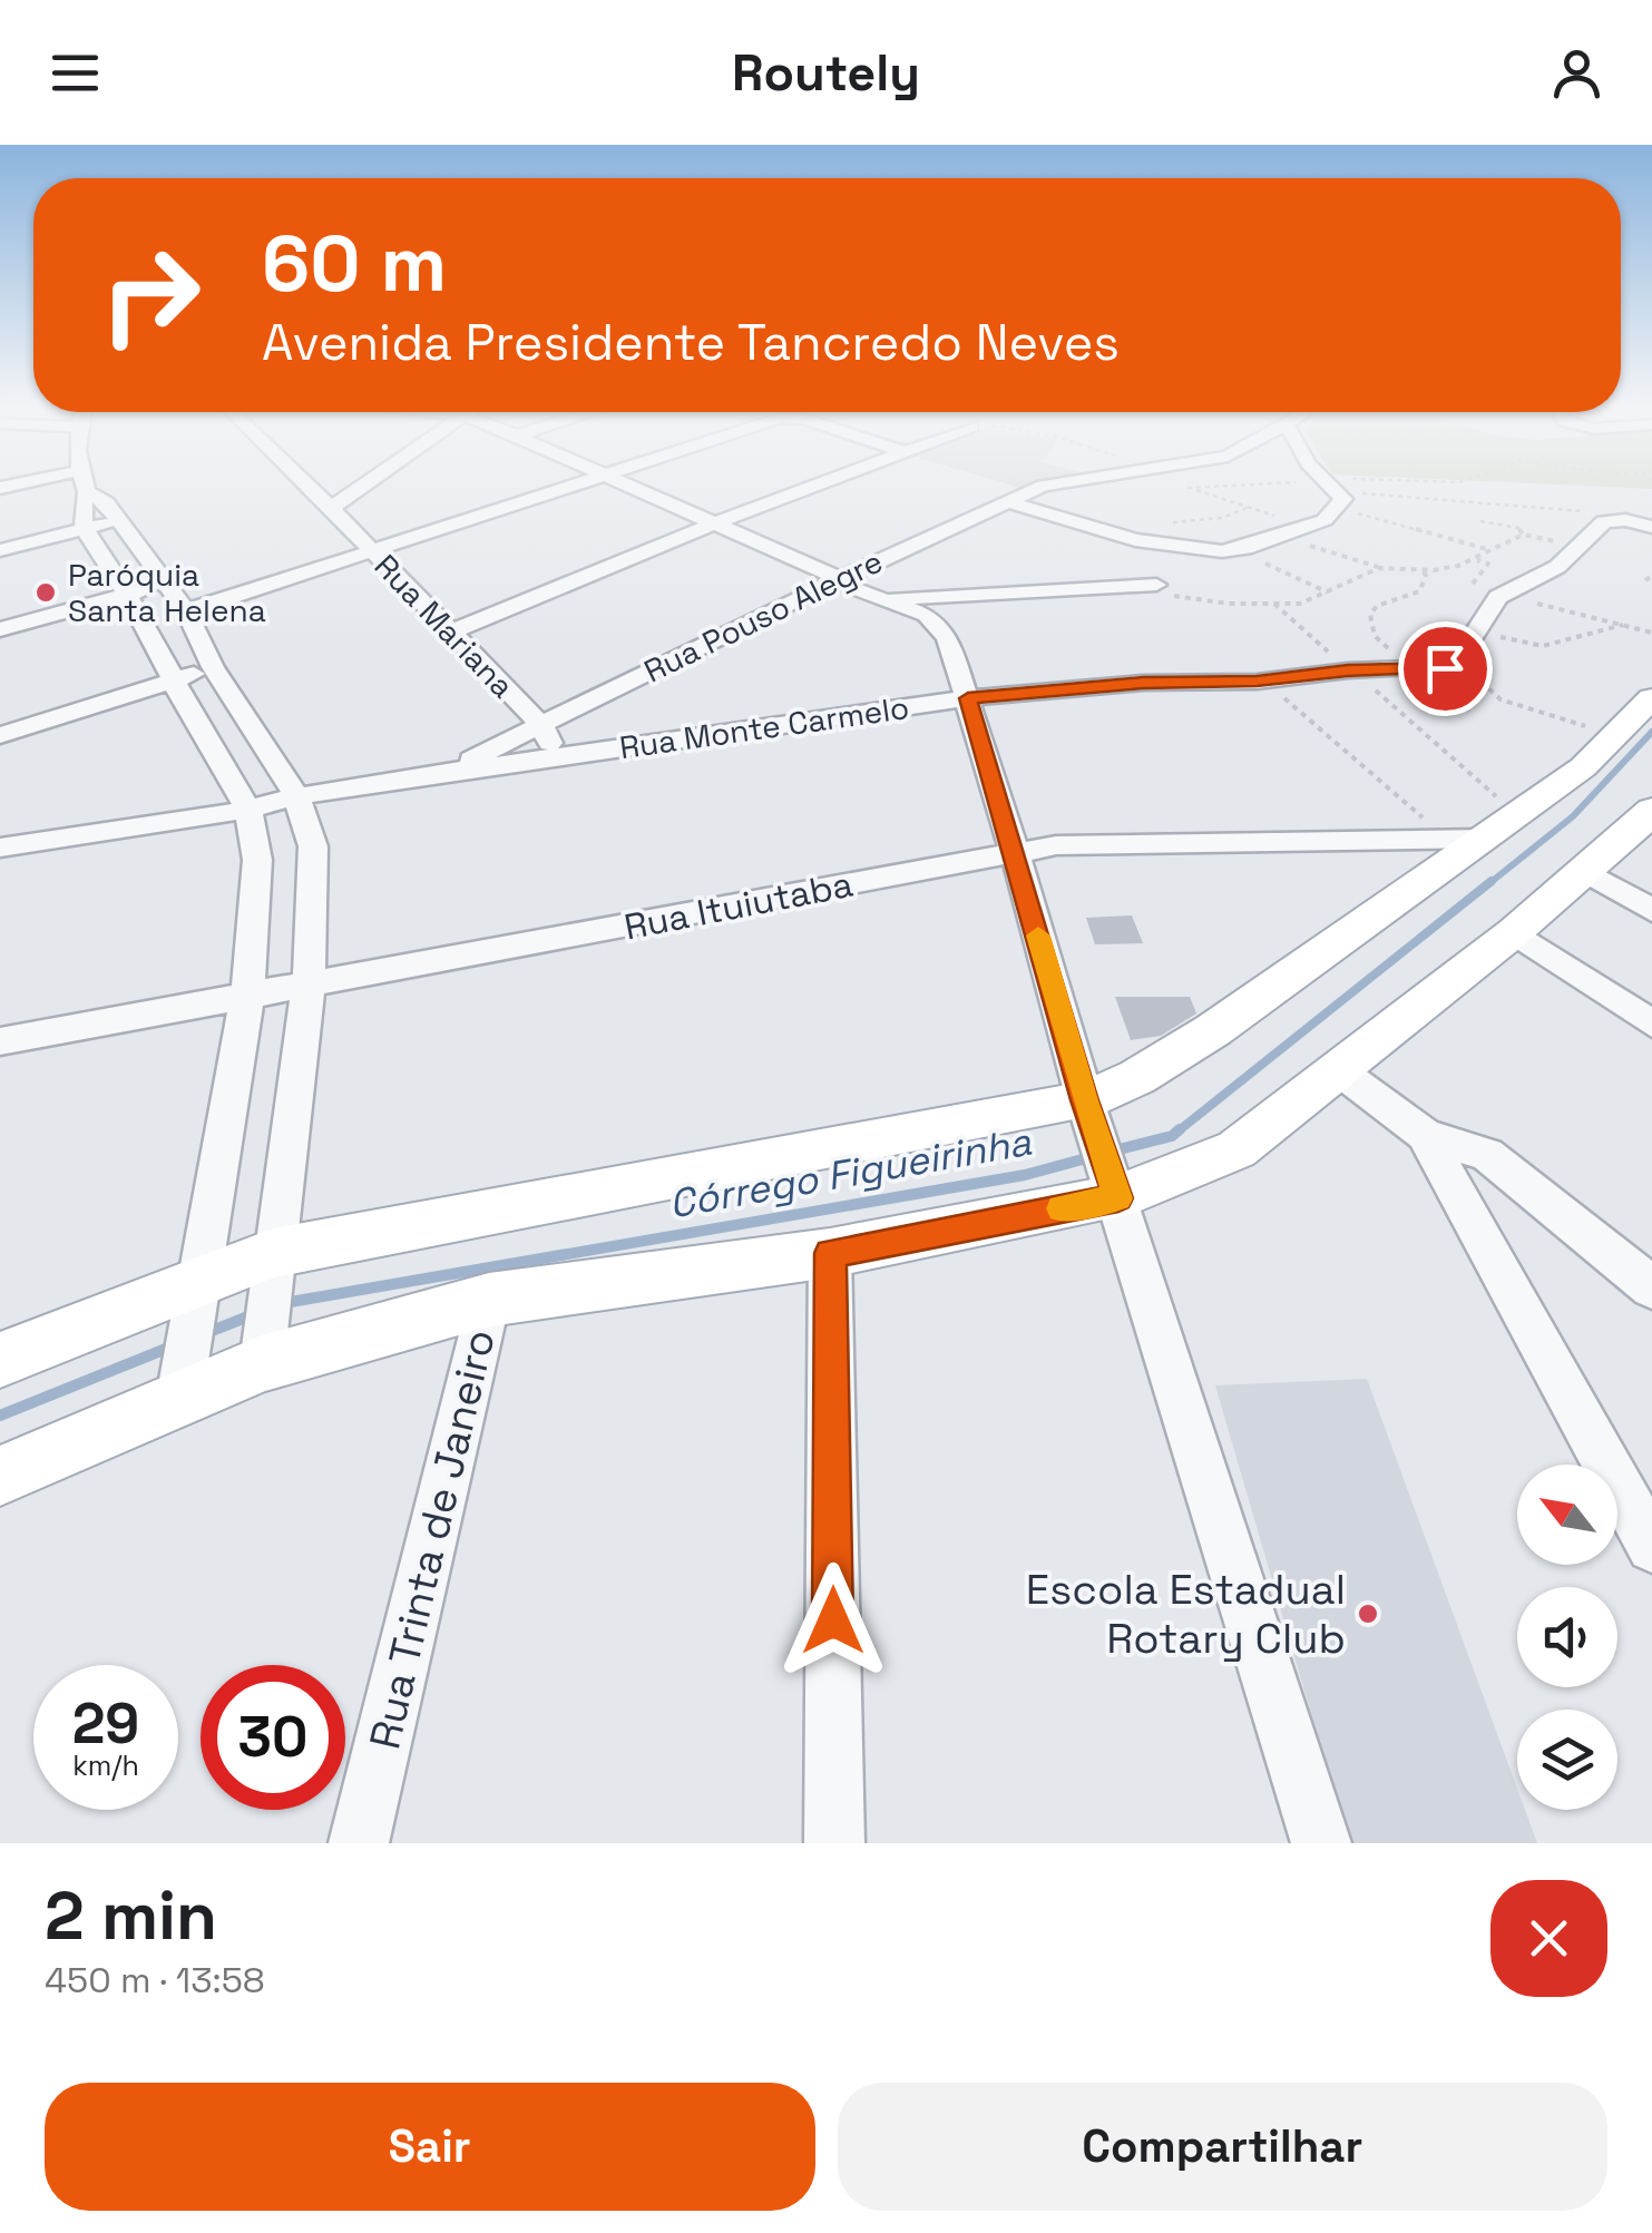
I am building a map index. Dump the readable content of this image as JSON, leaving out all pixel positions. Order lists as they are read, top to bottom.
{
  "streets": {
    "street": [
      "Rua Pouso Alegre",
      "Rua Mariana",
      "Rua Monte Carmelo",
      "Rua Ituiutaba",
      "Rua Trinta de Janeiro"
    ]
  },
  "crossings": [
    ["Rua Pouso Alegre", "Rua Mariana"],
    ["Rua Pouso Alegre", "Rua Monte Carmelo"],
    ["Rua Mariana", "Rua Monte Carmelo"]
  ],
  "water": ["Córrego Figueirinha"],
  "places": ["Paróquia Santa Helena", "Escola Estadual Rotary Club"],
  "north": "top left",
  "page": {
    "header": "Routely",
    "turn": ["60 m", "Avenida Presidente Tancredo Neves"],
    "speed": "29 km/h",
    "limit": "30",
    "heading": ["2 min", "450 m · 13:58"],
    "buttons": ["Sair", "Compartilhar"]
  }
}
